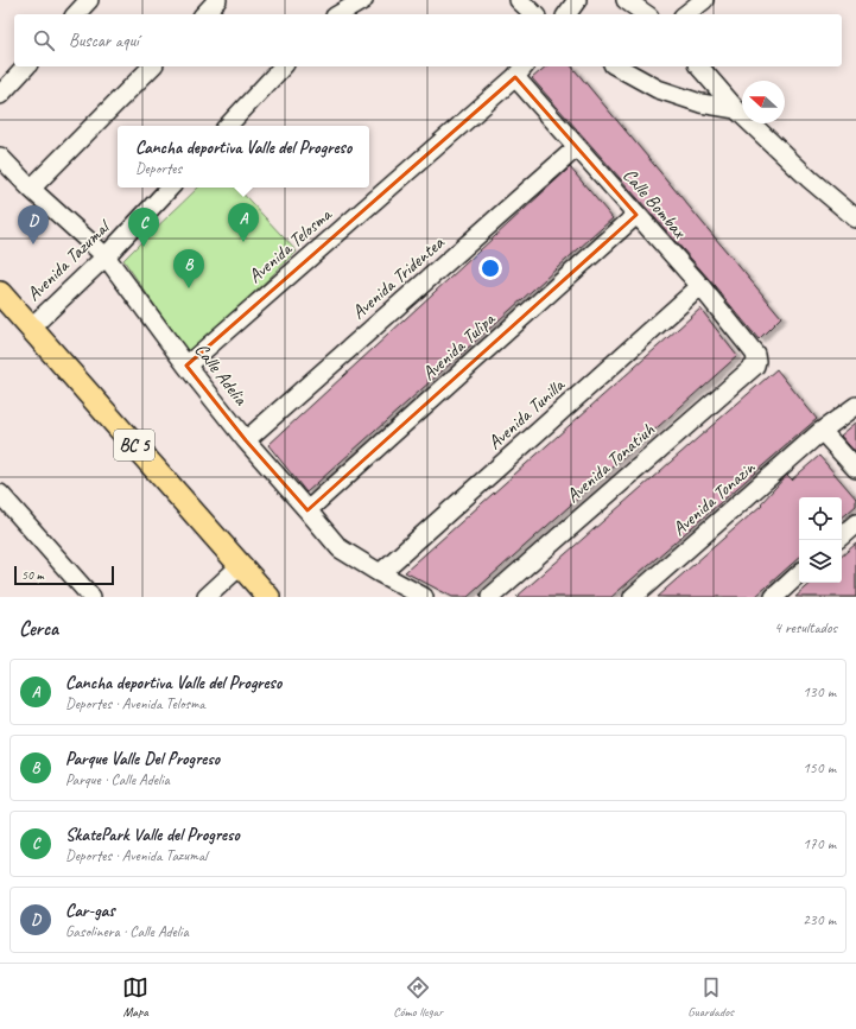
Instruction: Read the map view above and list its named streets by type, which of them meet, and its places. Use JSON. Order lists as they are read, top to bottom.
{
  "streets": {
    "main road": ["BC 5"],
    "street": [
      "Calle Bombax",
      "Avenida Telosma",
      "Avenida Tazumal",
      "Avenida Tridentea",
      "Avenida Tulipa",
      "Calle Adelia",
      "Avenida Tunilla",
      "Avenida Tonatiuh",
      "Avenida Tonazin"
    ]
  },
  "crossings": [
    ["Calle Bombax", "Avenida Telosma"],
    ["Calle Bombax", "Avenida Tridentea"],
    ["Calle Bombax", "Avenida Tulipa"],
    ["Calle Bombax", "Avenida Tunilla"],
    ["Calle Bombax", "Avenida Tonatiuh"],
    ["Avenida Telosma", "Calle Adelia"],
    ["Avenida Tazumal", "Calle Adelia"],
    ["Avenida Tazumal", "BC 5"],
    ["Avenida Tridentea", "Calle Adelia"],
    ["Avenida Tulipa", "Calle Adelia"],
    ["Calle Adelia", "Avenida Tunilla"]
  ],
  "scale_bar": "50 m",
  "north": "left",
  "page": {
    "search": "Buscar aquí",
    "popup": ["Cancha deportiva Valle del Progreso", "Deportes"],
    "pins": [
      "A",
      "D",
      "C",
      "B"
    ],
    "scale": "50 m",
    "heading": ["Cerca", "4 resultados"],
    "list": [
      {
        "mark": "A",
        "name": "Cancha deportiva Valle del Progreso",
        "note": "Deportes · Avenida Telosma",
        "value": "130 m"
      },
      {
        "mark": "B",
        "name": "Parque Valle Del Progreso",
        "note": "Parque · Calle Adelia",
        "value": "150 m"
      },
      {
        "mark": "C",
        "name": "SkatePark Valle del Progreso",
        "note": "Deportes · Avenida Tazumal",
        "value": "170 m"
      },
      {
        "mark": "D",
        "name": "Car-gas",
        "note": "Gasolinera · Calle Adelia",
        "value": "230 m"
      }
    ],
    "nav": ["Mapa", "Cómo llegar", "Guardados"]
  }
}
